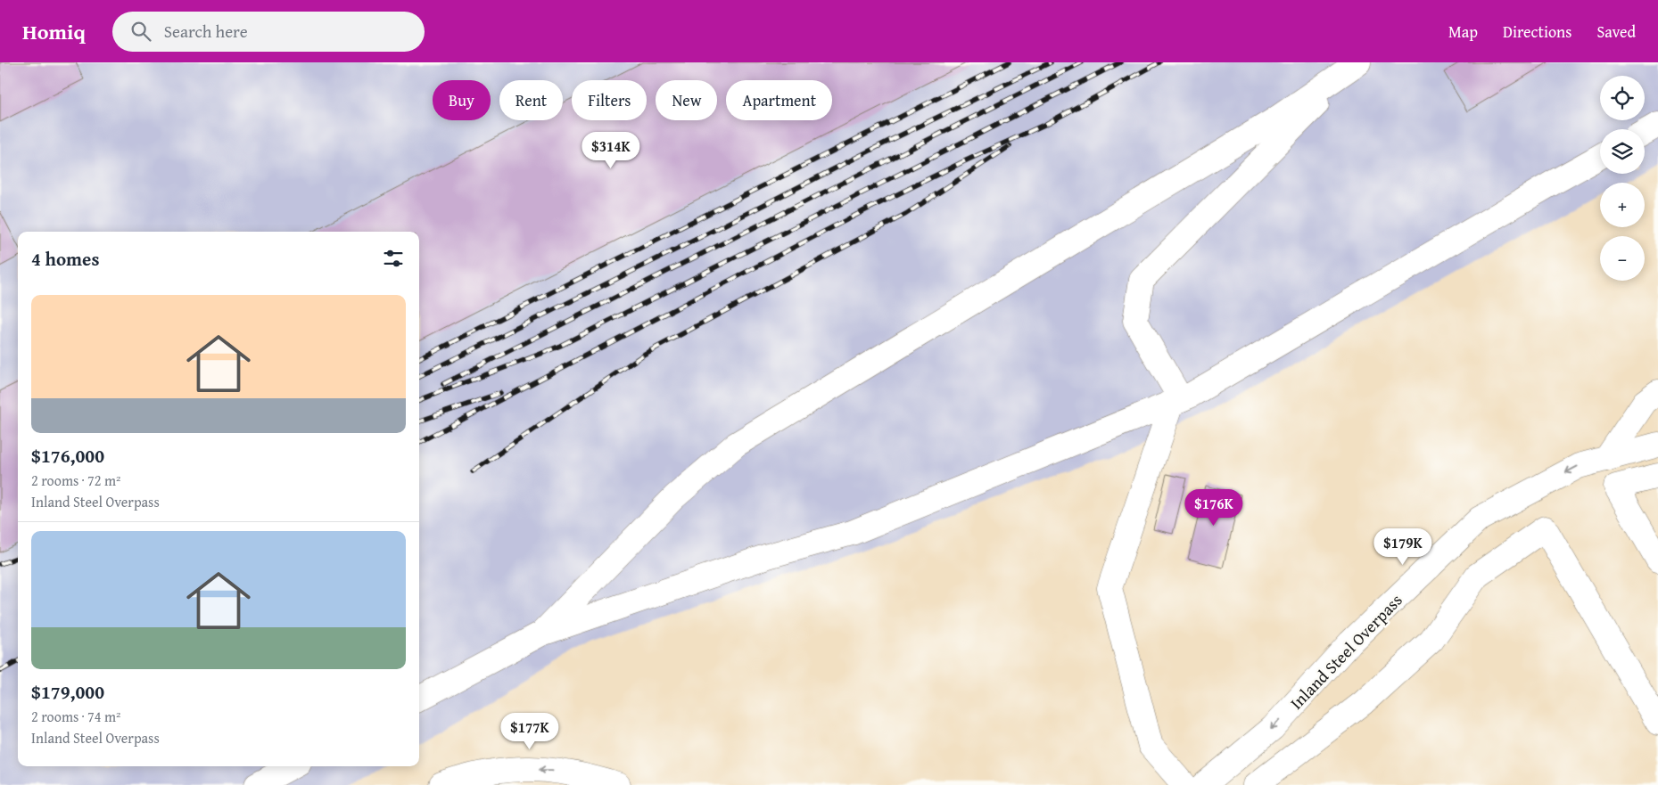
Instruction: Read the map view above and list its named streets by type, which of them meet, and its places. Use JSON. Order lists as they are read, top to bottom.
{
  "streets": {
    "street": ["Inland Steel Overpass"]
  },
  "one_way": ["Inland Steel Overpass"],
  "page": {
    "header": "Homiq",
    "search": "Search here",
    "nav": ["Map", "Directions", "Saved"],
    "map_buttons": ["+", "−"],
    "chip": [
      "Buy",
      "Rent",
      "Filters",
      "New",
      "Apartment"
    ],
    "price": [
      "$314K",
      "$176K",
      "$179K",
      "$177K"
    ],
    "heading": "4 homes",
    "list": [
      {
        "name": "$176,000",
        "note": "2 rooms · 72 m² · Inland Steel Overpass"
      },
      {
        "name": "$179,000",
        "note": "2 rooms · 74 m² · Inland Steel Overpass"
      }
    ]
  }
}
